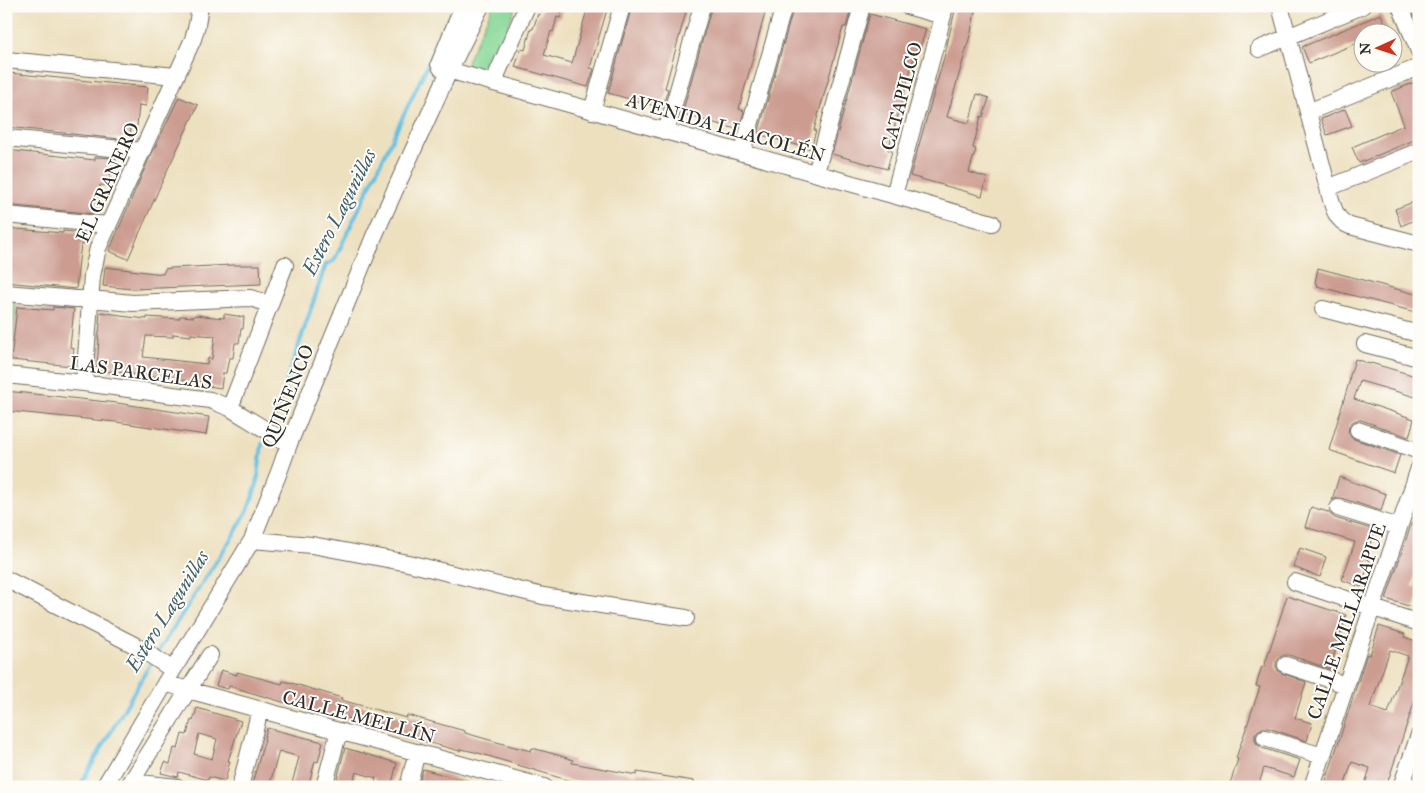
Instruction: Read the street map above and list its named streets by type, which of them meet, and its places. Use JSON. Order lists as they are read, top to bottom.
{
  "streets": {
    "street": [
      "CATAPILCO",
      "AVENIDA LLACOLÉN",
      "EL GRANERO",
      "LAS PARCELAS",
      "QUIÑENCO",
      "CALLE MILLARAPUE",
      "CALLE MELLÍN"
    ]
  },
  "crossings": [
    ["CATAPILCO", "AVENIDA LLACOLÉN"],
    ["AVENIDA LLACOLÉN", "QUIÑENCO"],
    ["EL GRANERO", "LAS PARCELAS"],
    ["LAS PARCELAS", "QUIÑENCO"],
    ["QUIÑENCO", "CALLE MELLÍN"]
  ],
  "water": ["Estero Lagunillas"],
  "north": "left"
}
